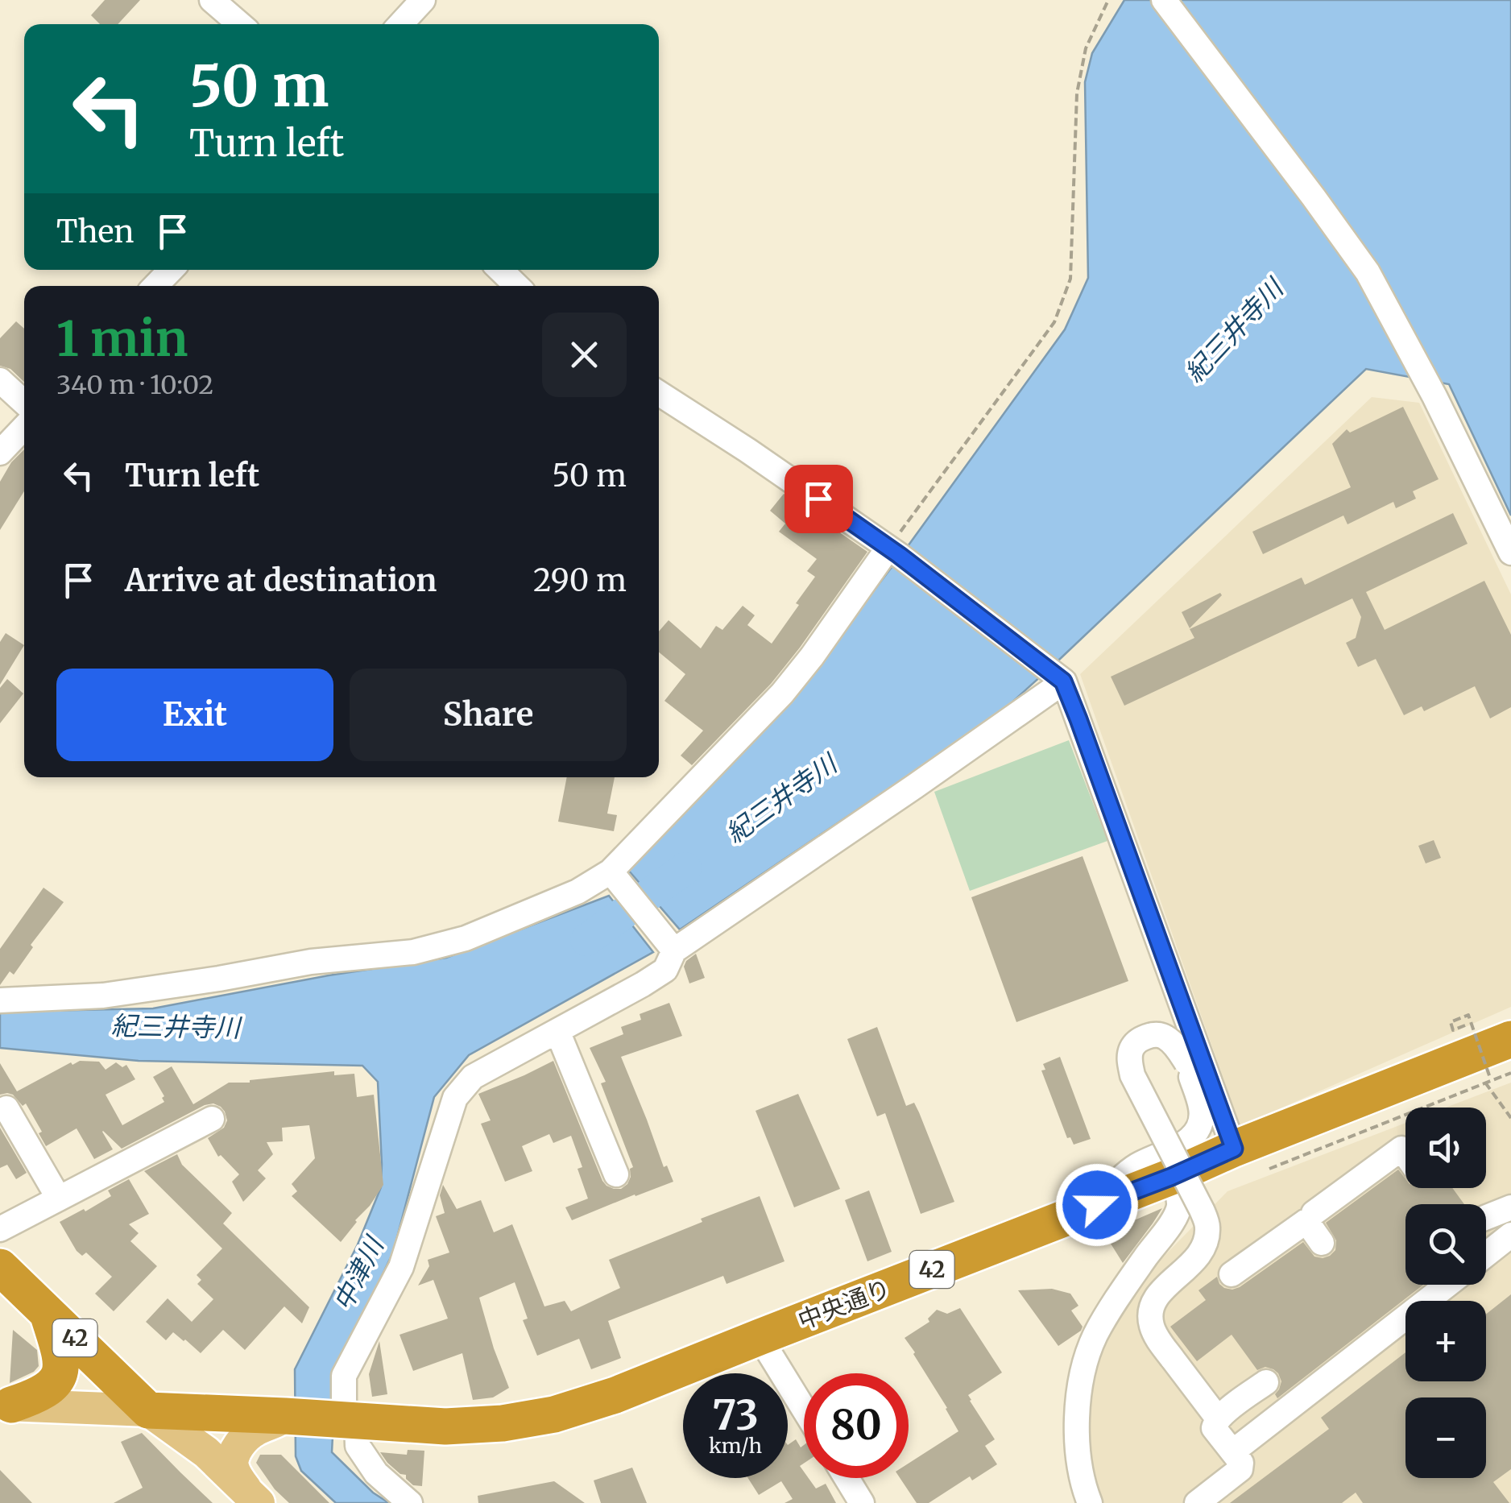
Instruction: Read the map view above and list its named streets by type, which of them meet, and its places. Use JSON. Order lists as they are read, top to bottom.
{
  "streets": {
    "highway": ["42", "中央通り"]
  },
  "crossings": [
    ["42", "中央通り"]
  ],
  "water": ["紀三井寺川", "中津川"],
  "page": {
    "turn": ["50 m", "Turn left"],
    "then": "Then",
    "heading": ["1 min", "340 m · 10:02"],
    "list": [
      {
        "name": "Turn left",
        "value": "50 m"
      },
      {
        "name": "Arrive at destination",
        "value": "290 m"
      }
    ],
    "buttons": ["Exit", "Share"],
    "map_buttons": ["+", "−"],
    "speed": "73 km/h",
    "limit": "80"
  }
}
